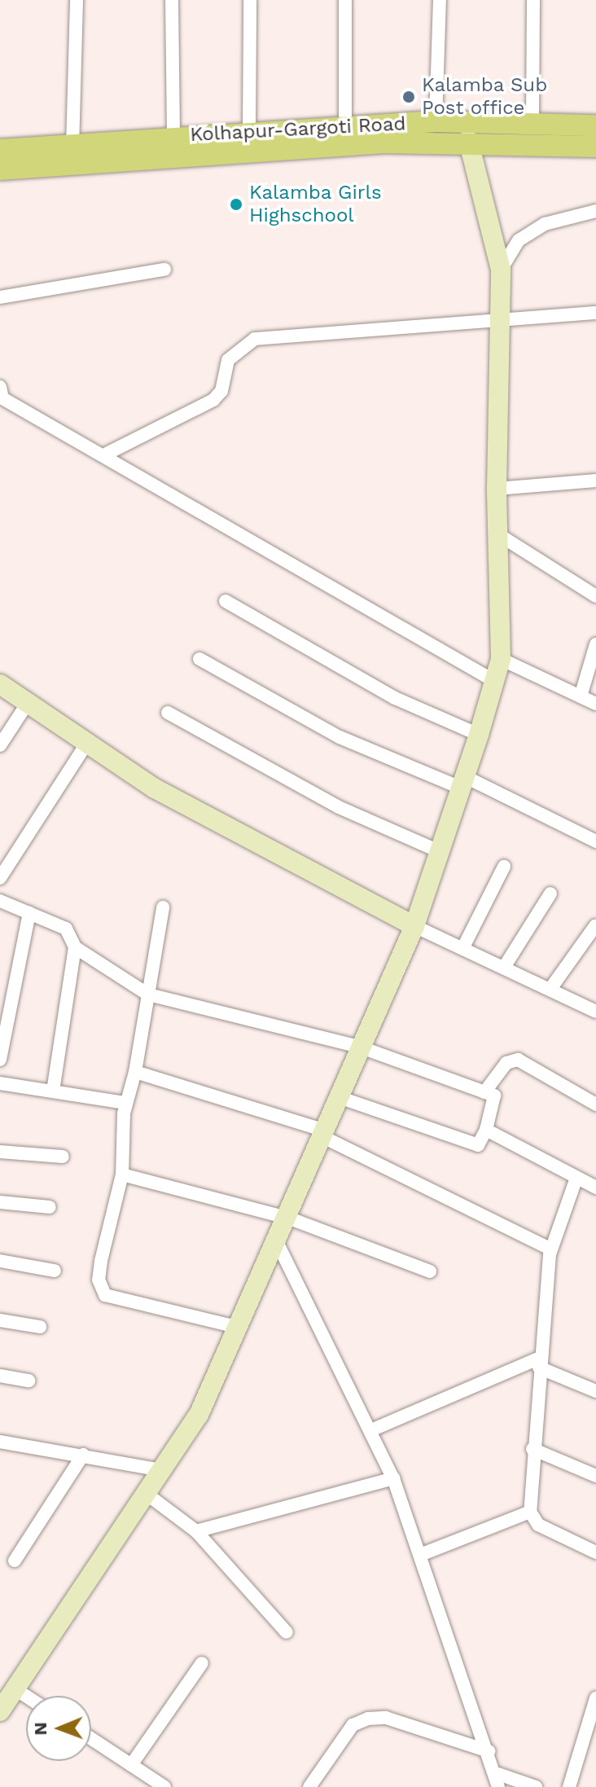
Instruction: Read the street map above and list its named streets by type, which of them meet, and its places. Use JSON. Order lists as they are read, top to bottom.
{
  "streets": {
    "main road": ["Kolhapur-Gargoti Road"]
  },
  "places": ["Kalamba Sub Post office", "Kalamba Girls Highschool"],
  "north": "left"
}
